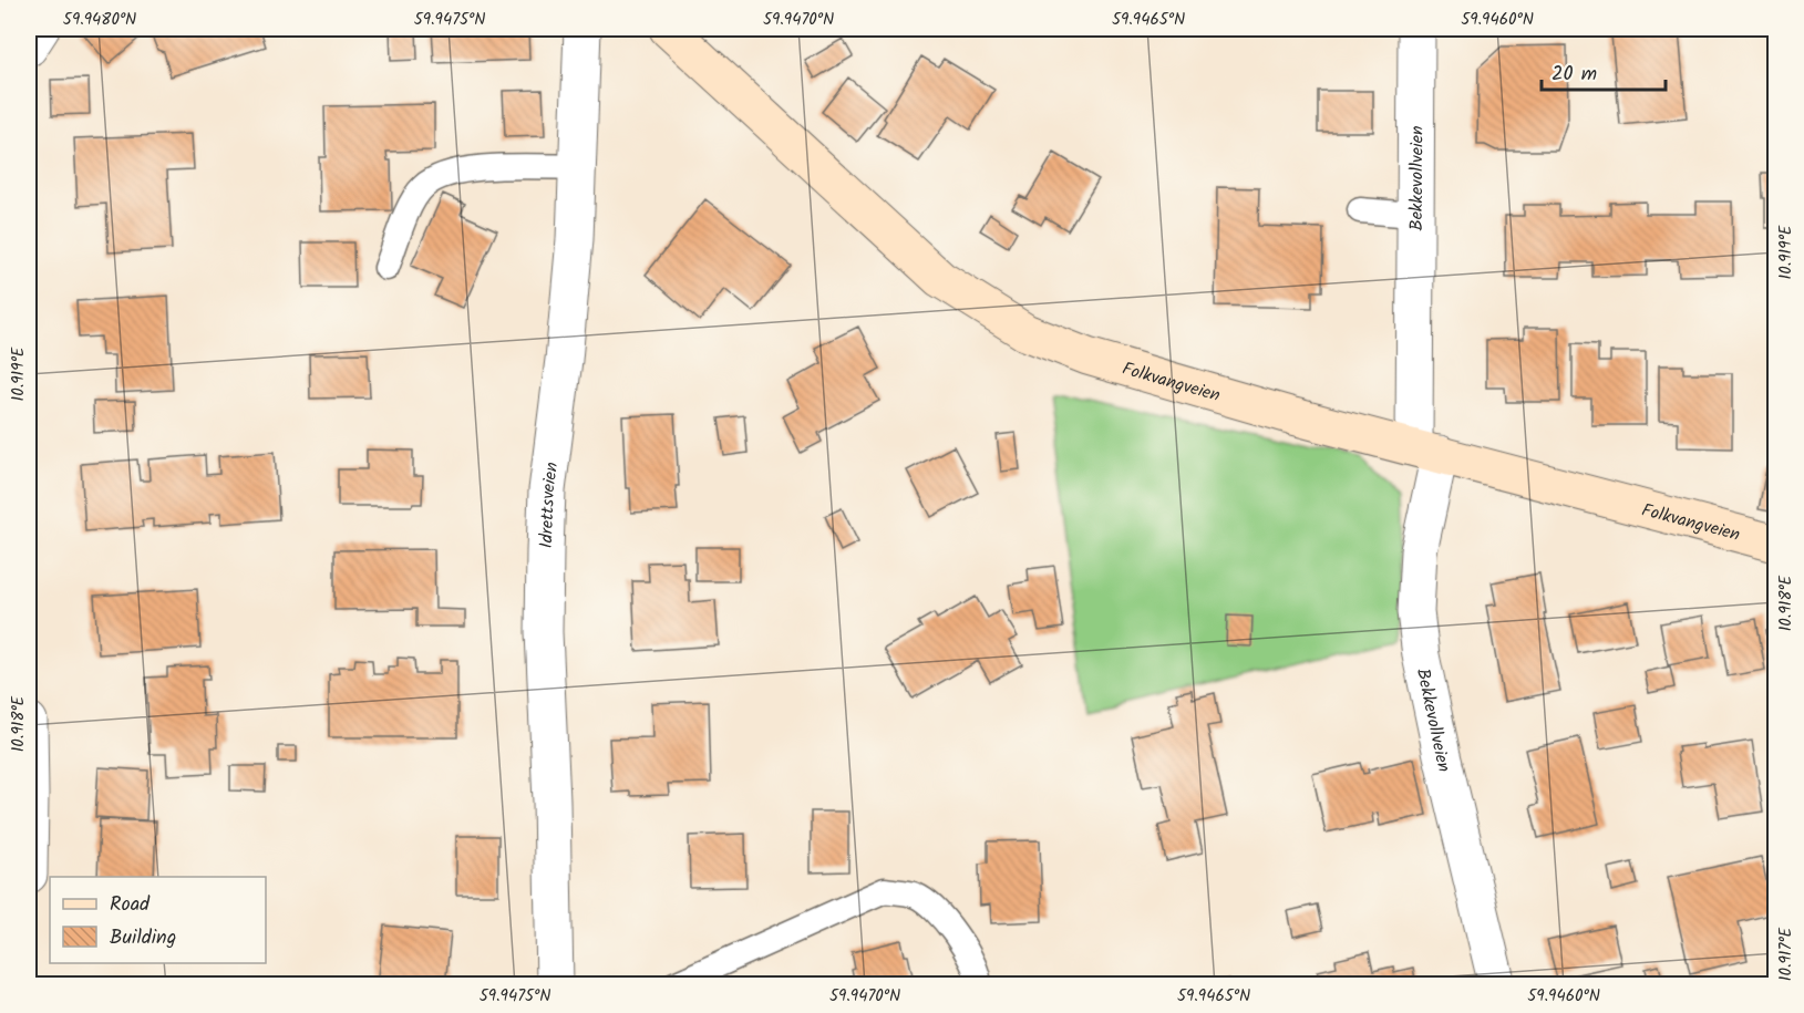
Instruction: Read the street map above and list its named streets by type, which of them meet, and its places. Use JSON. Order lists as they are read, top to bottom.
{
  "streets": {
    "street": ["Bekkevollveien", "Folkvangveien", "Idrettsveien"]
  },
  "crossings": [
    ["Bekkevollveien", "Folkvangveien"]
  ],
  "legend": ["Road", "Building"],
  "scale_bar": "20 m",
  "coordinates": [
    "59.9480°N",
    "59.9475°N",
    "59.9470°N",
    "59.9465°N",
    "59.9460°N",
    "10.919°E",
    "10.918°E",
    "10.917°E"
  ]
}
